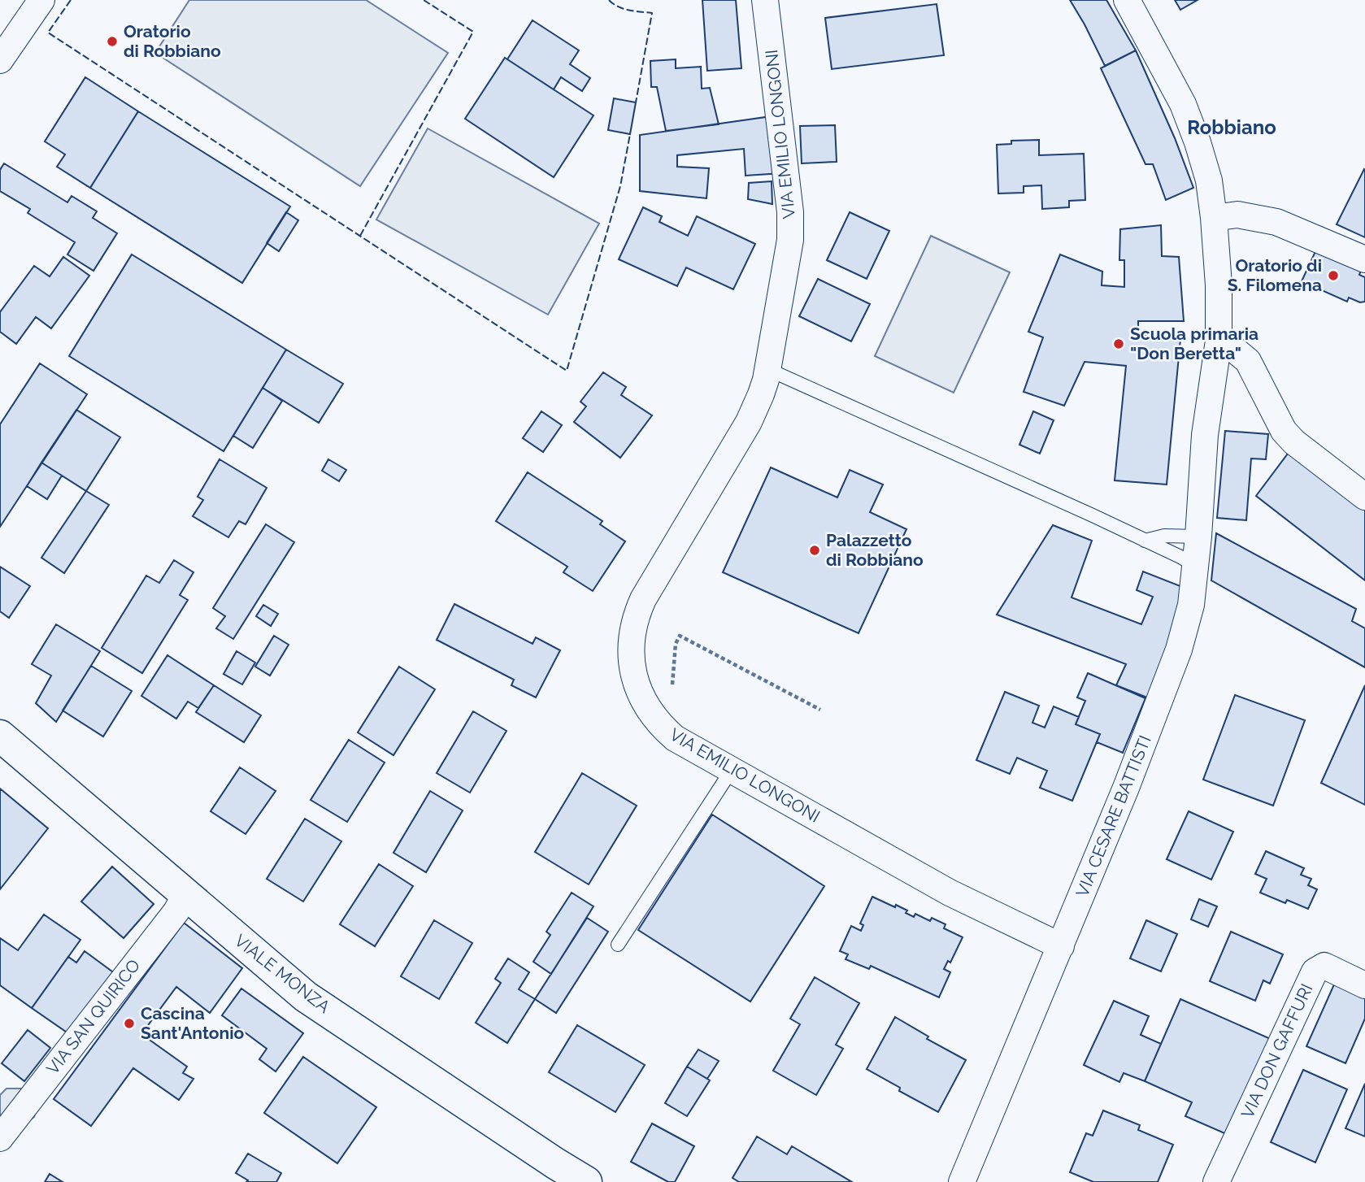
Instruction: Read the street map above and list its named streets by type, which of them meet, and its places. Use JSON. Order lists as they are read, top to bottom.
{
  "streets": {
    "main road": ["VIALE MONZA"],
    "street": [
      "VIA EMILIO LONGONI",
      "VIA CESARE BATTISTI",
      "VIA SAN QUIRICO",
      "VIA DON GAFFURI"
    ]
  },
  "crossings": [
    ["VIA EMILIO LONGONI", "VIA CESARE BATTISTI"],
    ["VIALE MONZA", "VIA SAN QUIRICO"]
  ],
  "districts": ["Robbiano"],
  "places": [
    "Oratorio di Robbiano",
    "Oratorio di S. Filomena",
    "Scuola primaria \"Don Beretta\"",
    "Palazzetto di Robbiano",
    "Cascina Sant'Antonio"
  ]
}
